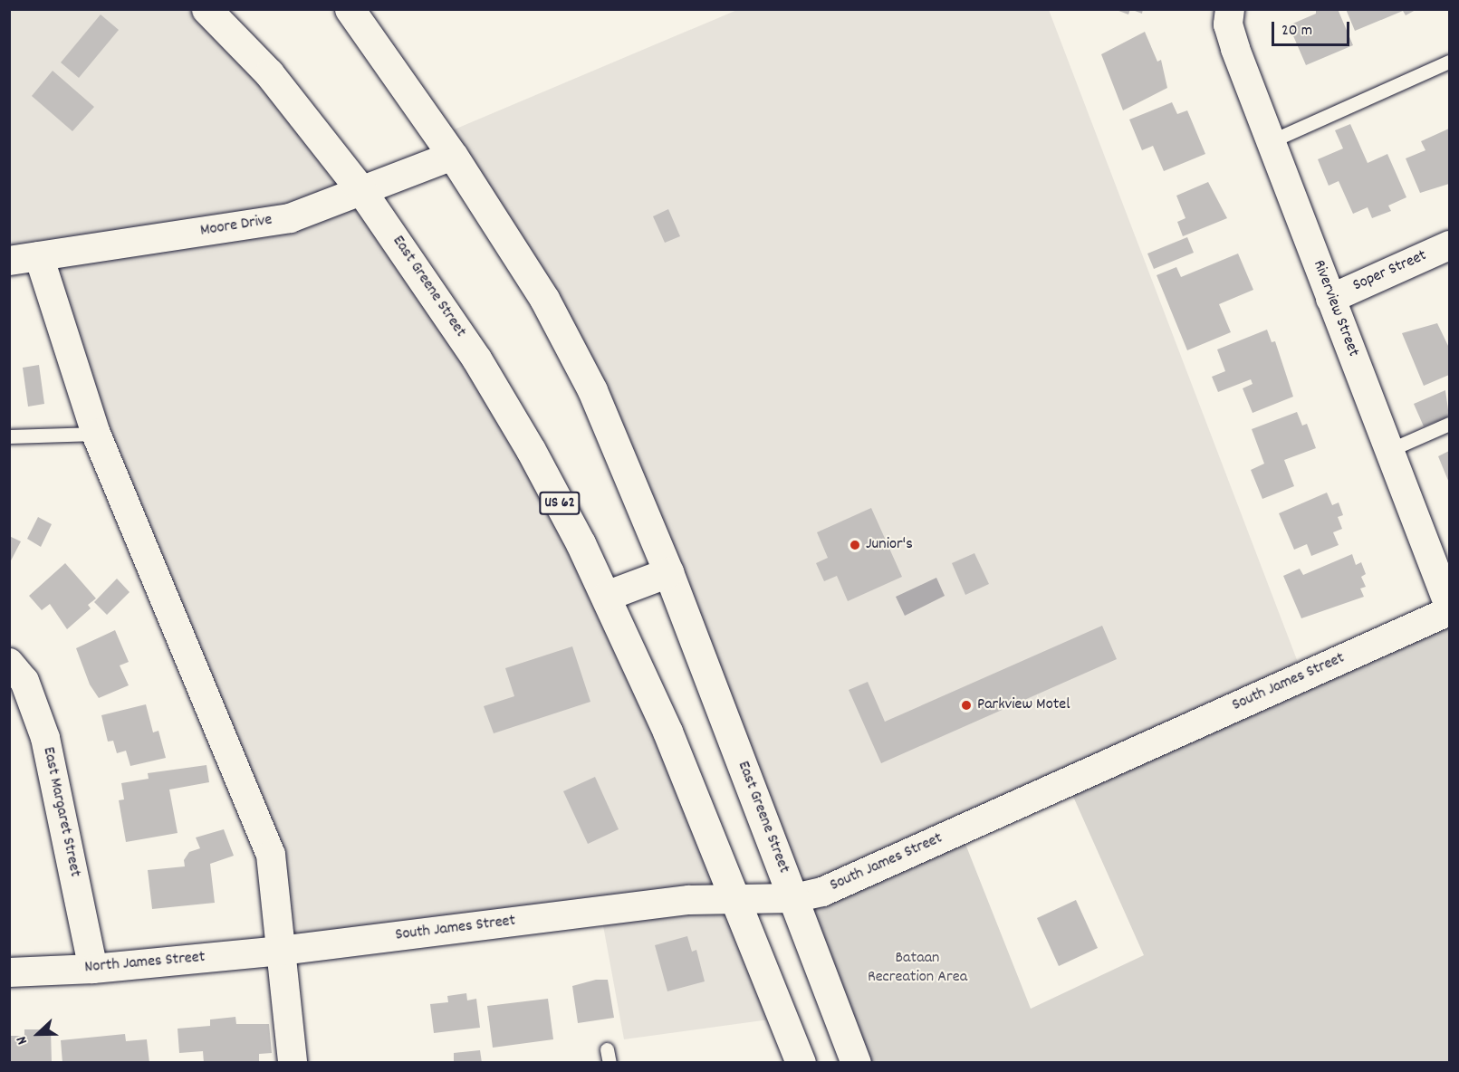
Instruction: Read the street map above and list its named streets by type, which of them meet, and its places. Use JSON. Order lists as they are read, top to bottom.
{
  "streets": {
    "highway": ["East Greene Street", "US 62"],
    "street": [
      "Moore Drive",
      "Soper Street",
      "Riverview Street",
      "South James Street",
      "East Margaret Street",
      "North James Street"
    ]
  },
  "crossings": [
    ["Moore Drive", "East Greene Street"],
    ["Soper Street", "Riverview Street"],
    ["East Greene Street", "South James Street"],
    ["South James Street", "North James Street"],
    ["East Margaret Street", "North James Street"]
  ],
  "parks": ["Bataan Recreation Area"],
  "places": ["Junior's", "Parkview Motel"],
  "scale_bar": "20 m",
  "north": "left"
}
